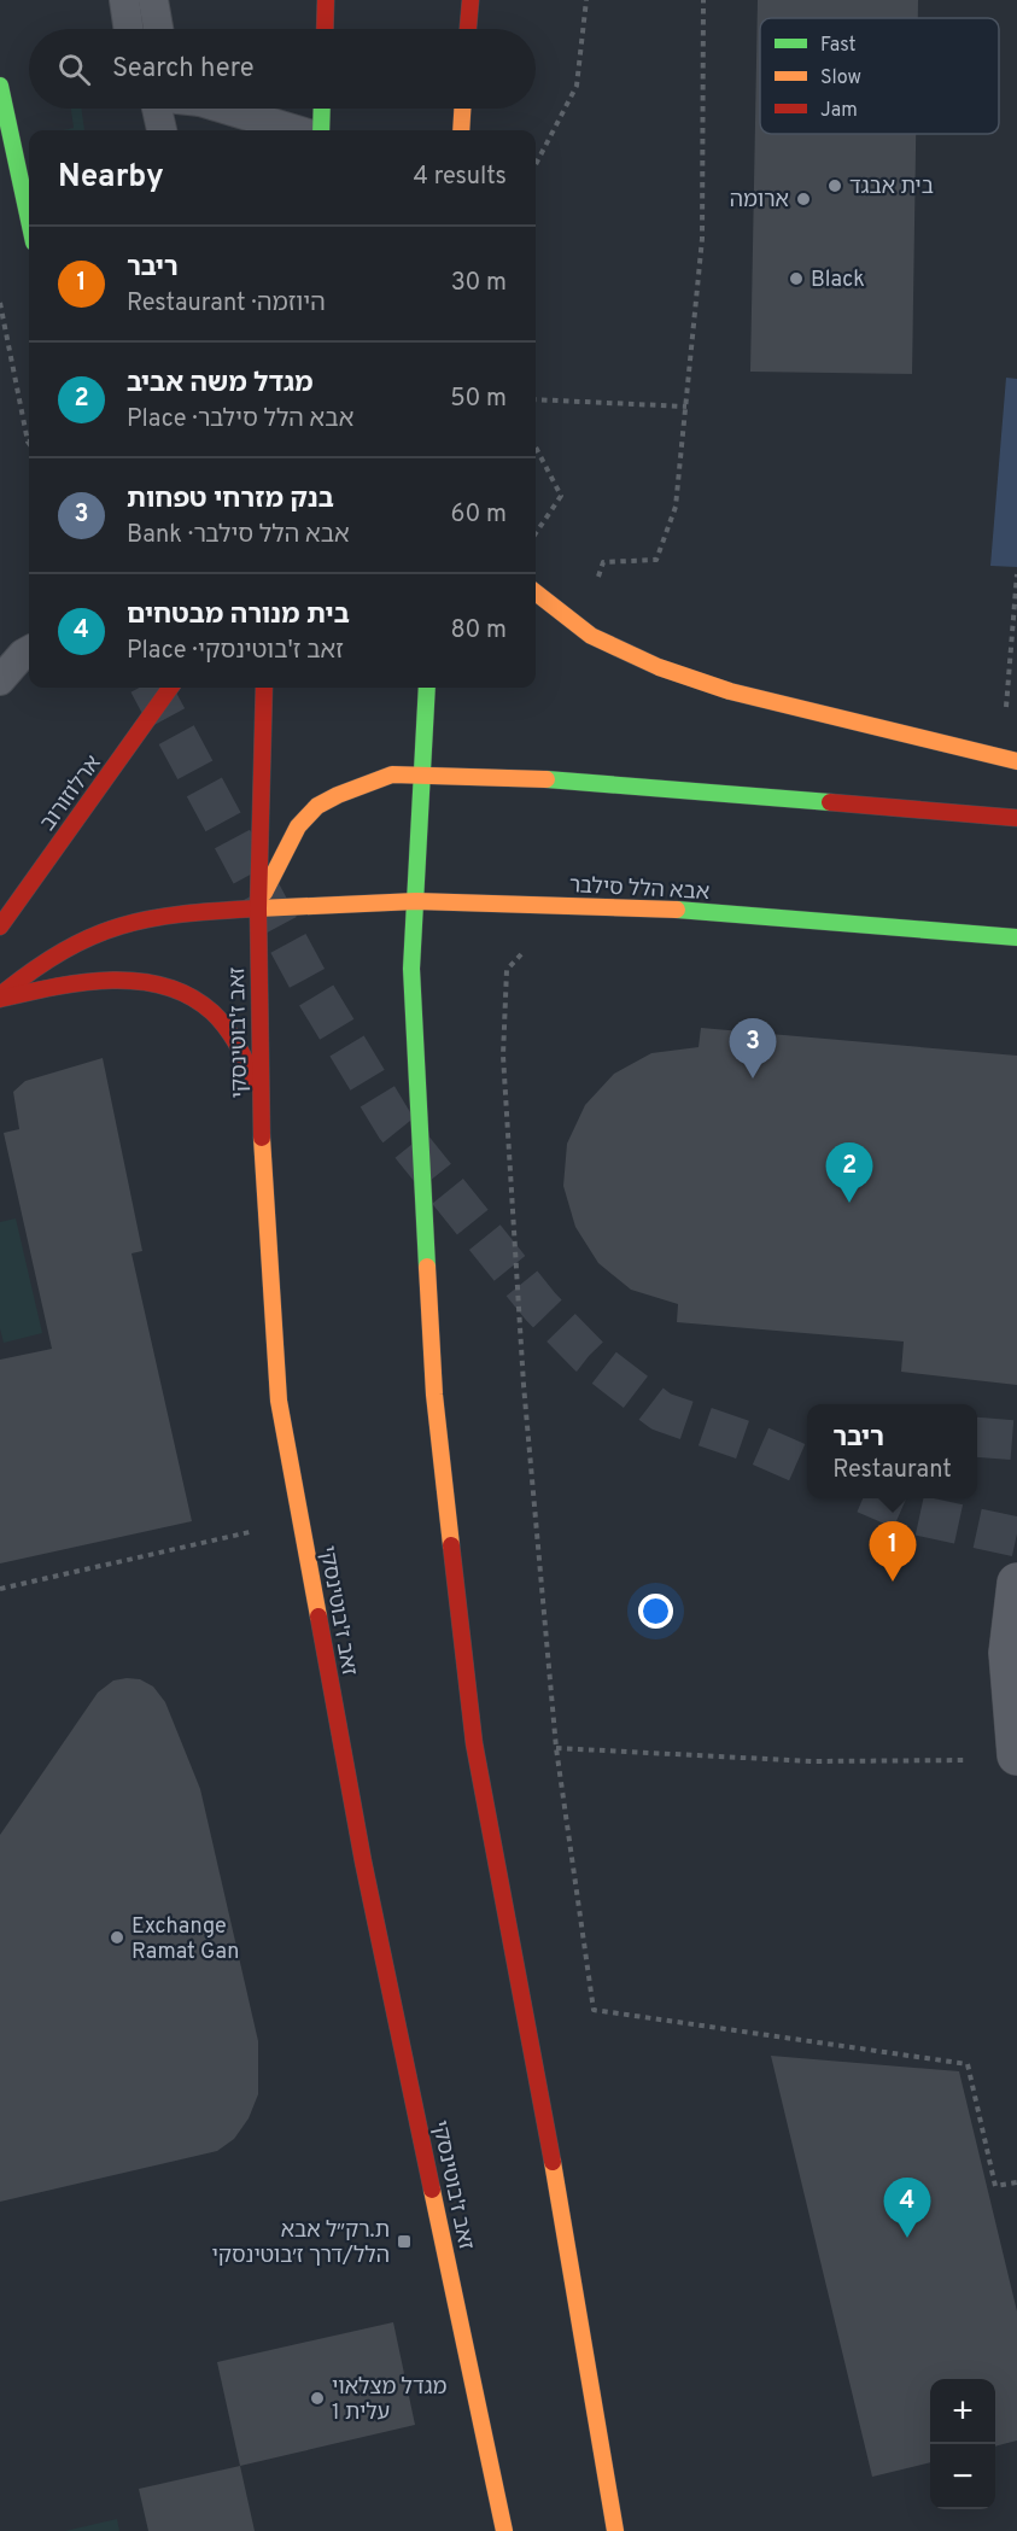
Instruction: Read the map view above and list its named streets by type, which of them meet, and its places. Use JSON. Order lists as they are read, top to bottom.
{
  "streets": {
    "main road": ["ארלוזורוב", "אבא הלל סילבר", "זאב ז'בוטינסקי"]
  },
  "crossings": [
    ["אבא הלל סילבר", "זאב ז'בוטינסקי"]
  ],
  "places": {
    "other": [
      "בית אבגד",
      "ארומה",
      "Black",
      "Exchange Ramat Gan",
      "מגדל מצלאוי עלית 1"
    ],
    "transit": ["ת.רק״ל אבא הלל/דרך ז׳בוטינסקי"]
  },
  "legend": ["Fast", "Slow", "Jam"],
  "page": {
    "search": "Search here",
    "heading": ["Nearby", "4 results"],
    "list": [
      {
        "mark": "1",
        "name": "ריבר",
        "note": "Restaurant · היוזמה",
        "value": "30 m"
      },
      {
        "mark": "2",
        "name": "מגדל משה אביב",
        "note": "Place · אבא הלל סילבר",
        "value": "50 m"
      },
      {
        "mark": "3",
        "name": "בנק מזרחי טפחות",
        "note": "Bank · אבא הלל סילבר",
        "value": "60 m"
      },
      {
        "mark": "4",
        "name": "בית מנורה מבטחים",
        "note": "Place · זאב ז'בוטינסקי",
        "value": "80 m"
      }
    ],
    "pins": [
      "3",
      "2",
      "1",
      "4"
    ],
    "popup": ["ריבר", "Restaurant"],
    "map_buttons": ["+", "−"]
  }
}
